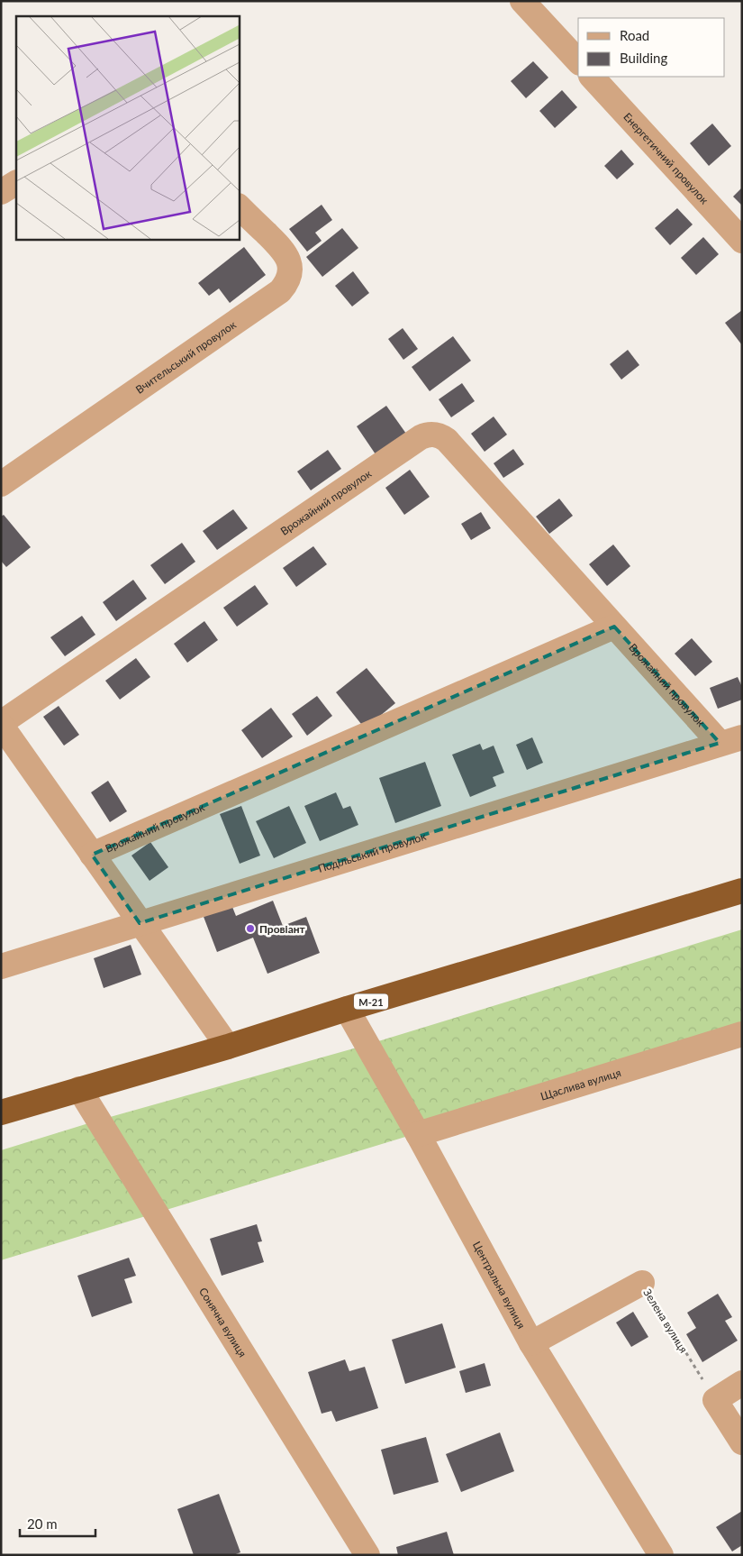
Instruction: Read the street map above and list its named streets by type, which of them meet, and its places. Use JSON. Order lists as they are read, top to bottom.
{
  "streets": {
    "highway": ["М-21"],
    "street": [
      "Енергетичний провулок",
      "Вчительський провулок",
      "Врожайний провулок",
      "Подільський провулок",
      "Щаслива вулиця",
      "Центральна вулиця",
      "Зелена вулиця",
      "Сонячна вулиця"
    ]
  },
  "crossings": [
    ["Врожайний провулок", "Подільський провулок"],
    ["М-21", "Центральна вулиця"],
    ["М-21", "Сонячна вулиця"],
    ["Щаслива вулиця", "Центральна вулиця"],
    ["Центральна вулиця", "Зелена вулиця"]
  ],
  "places": ["Провіант"],
  "legend": ["Road", "Building"],
  "scale_bar": "20 m"
}
